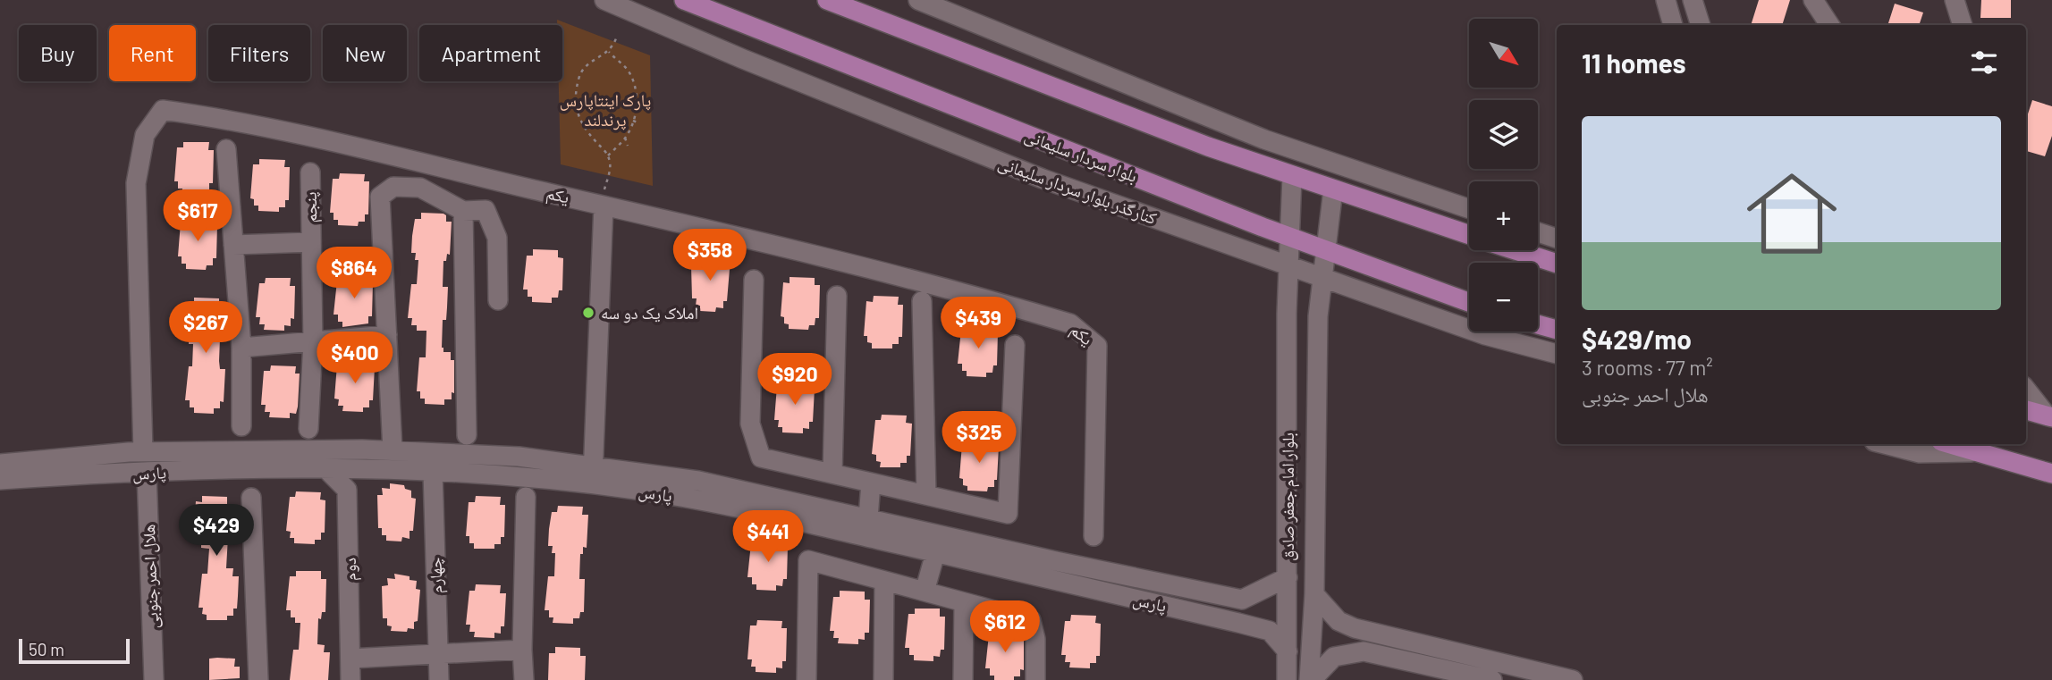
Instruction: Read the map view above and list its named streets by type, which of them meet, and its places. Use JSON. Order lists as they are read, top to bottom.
{
  "streets": {
    "main road": ["بلوار سردار سلیمانی"],
    "street": [
      "کنارگذر بلوار سردار سلیمانی",
      "یکم",
      "پنجم",
      "پارس",
      "بلوار امام جعفر صادق",
      "دوم",
      "چهارم",
      "هلال احمر جنوبی"
    ]
  },
  "crossings": [
    ["بلوار سردار سلیمانی", "بلوار امام جعفر صادق"],
    ["کنارگذر بلوار سردار سلیمانی", "بلوار امام جعفر صادق"],
    ["یکم", "پارس"],
    ["پارس", "بلوار امام جعفر صادق"],
    ["پارس", "چهارم"],
    ["پارس", "هلال احمر جنوبی"]
  ],
  "parks": ["پارک اینتاپارس پرندلند"],
  "places": ["املاک یک دو سه"],
  "scale_bar": "50 m",
  "north": "bottom right",
  "page": {
    "map_buttons": ["+", "−"],
    "chip": [
      "Buy",
      "Rent",
      "Filters",
      "New",
      "Apartment"
    ],
    "heading": "11 homes",
    "list": [
      {
        "name": "$429/mo",
        "note": "3 rooms · 77 m² · هلال احمر جنوبی"
      }
    ],
    "price": [
      "$617",
      "$358",
      "$864",
      "$439",
      "$267",
      "$400",
      "$920",
      "$325",
      "$429",
      "$441",
      "$612"
    ],
    "scale": "50 m"
  }
}
